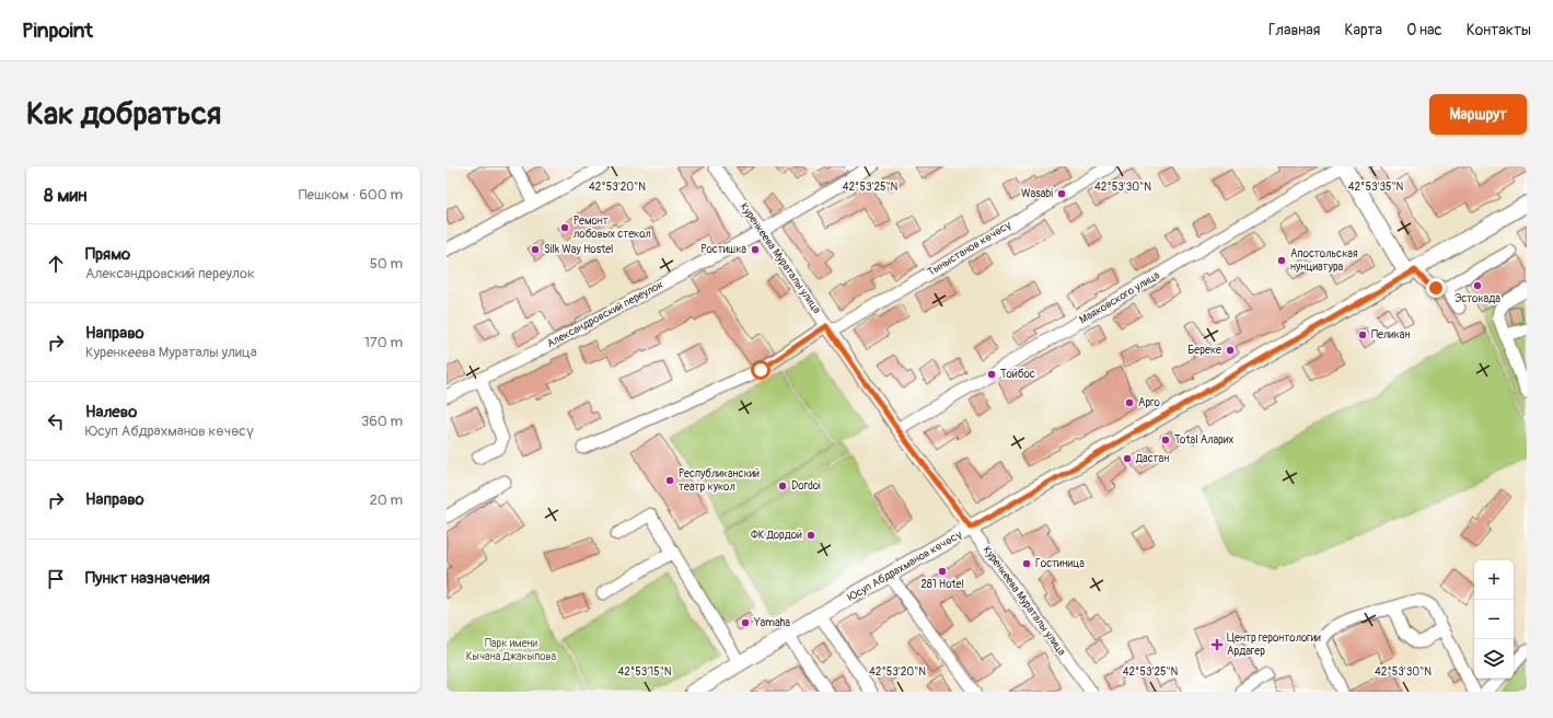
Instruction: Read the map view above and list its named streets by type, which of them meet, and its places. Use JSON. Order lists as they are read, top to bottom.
{
  "streets": {
    "main road": ["Юсуп Абдрахманов көчөсү"],
    "street": [
      "Тыныстанов көчөсү",
      "Куренкеева Мураталы улица",
      "Маяковского улица",
      "Александровский переулок"
    ]
  },
  "crossings": [
    ["Тыныстанов көчөсү", "Куренкеева Мураталы улица"],
    ["Куренкеева Мураталы улица", "Маяковского улица"],
    ["Куренкеева Мураталы улица", "Александровский переулок"],
    ["Куренкеева Мураталы улица", "Юсуп Абдрахманов көчөсү"]
  ],
  "parks": ["Парк имени Кычана Джакыпова"],
  "places": {
    "other": [
      "Wasabi",
      "Ремонт лобовых стекол",
      "Silk Way Hostel",
      "Ростишка",
      "Апостольская нунциатура",
      "Эстокада",
      "Пеликан",
      "Береке",
      "Тойбос",
      "Арго",
      "Total Аларих",
      "Дастан",
      "Республиканский театр кукол",
      "Dordoi",
      "ФК Дордой",
      "Гостиница",
      "281 Hotel",
      "Yamaha"
    ],
    "health": ["Центр геронтологии Ардагер"]
  },
  "page": {
    "header": "Pinpoint",
    "nav": [
      "Главная",
      "Карта",
      "О нас",
      "Контакты"
    ],
    "buttons": "Маршрут",
    "title": "Как добраться",
    "heading": ["8 мин", "Пешком · 600 m"],
    "list": [
      ["Прямо", "Александровский переулок", "50 m"],
      ["Направо", "Куренкеева Мураталы улица", "170 m"],
      ["Налево", "Юсуп Абдрахманов көчөсү", "360 m"],
      ["Направо", "20 m"],
      "Пункт назначения"
    ],
    "map_buttons": ["+", "−"]
  },
  "coordinates": [
    "42°53'20\"N",
    "42°53'25\"N",
    "42°53'30\"N",
    "42°53'35\"N",
    "42°53'15\"N"
  ]
}
